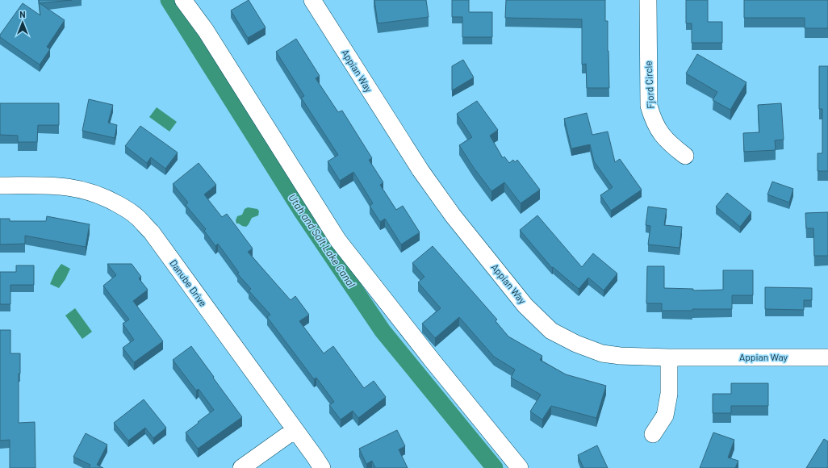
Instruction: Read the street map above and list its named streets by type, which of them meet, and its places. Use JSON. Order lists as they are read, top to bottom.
{
  "streets": {
    "street": ["Appian Way", "Fjord Circle", "Danube Drive"]
  },
  "water": ["Utah and Salt Lake Canal"],
  "north": "top"
}
